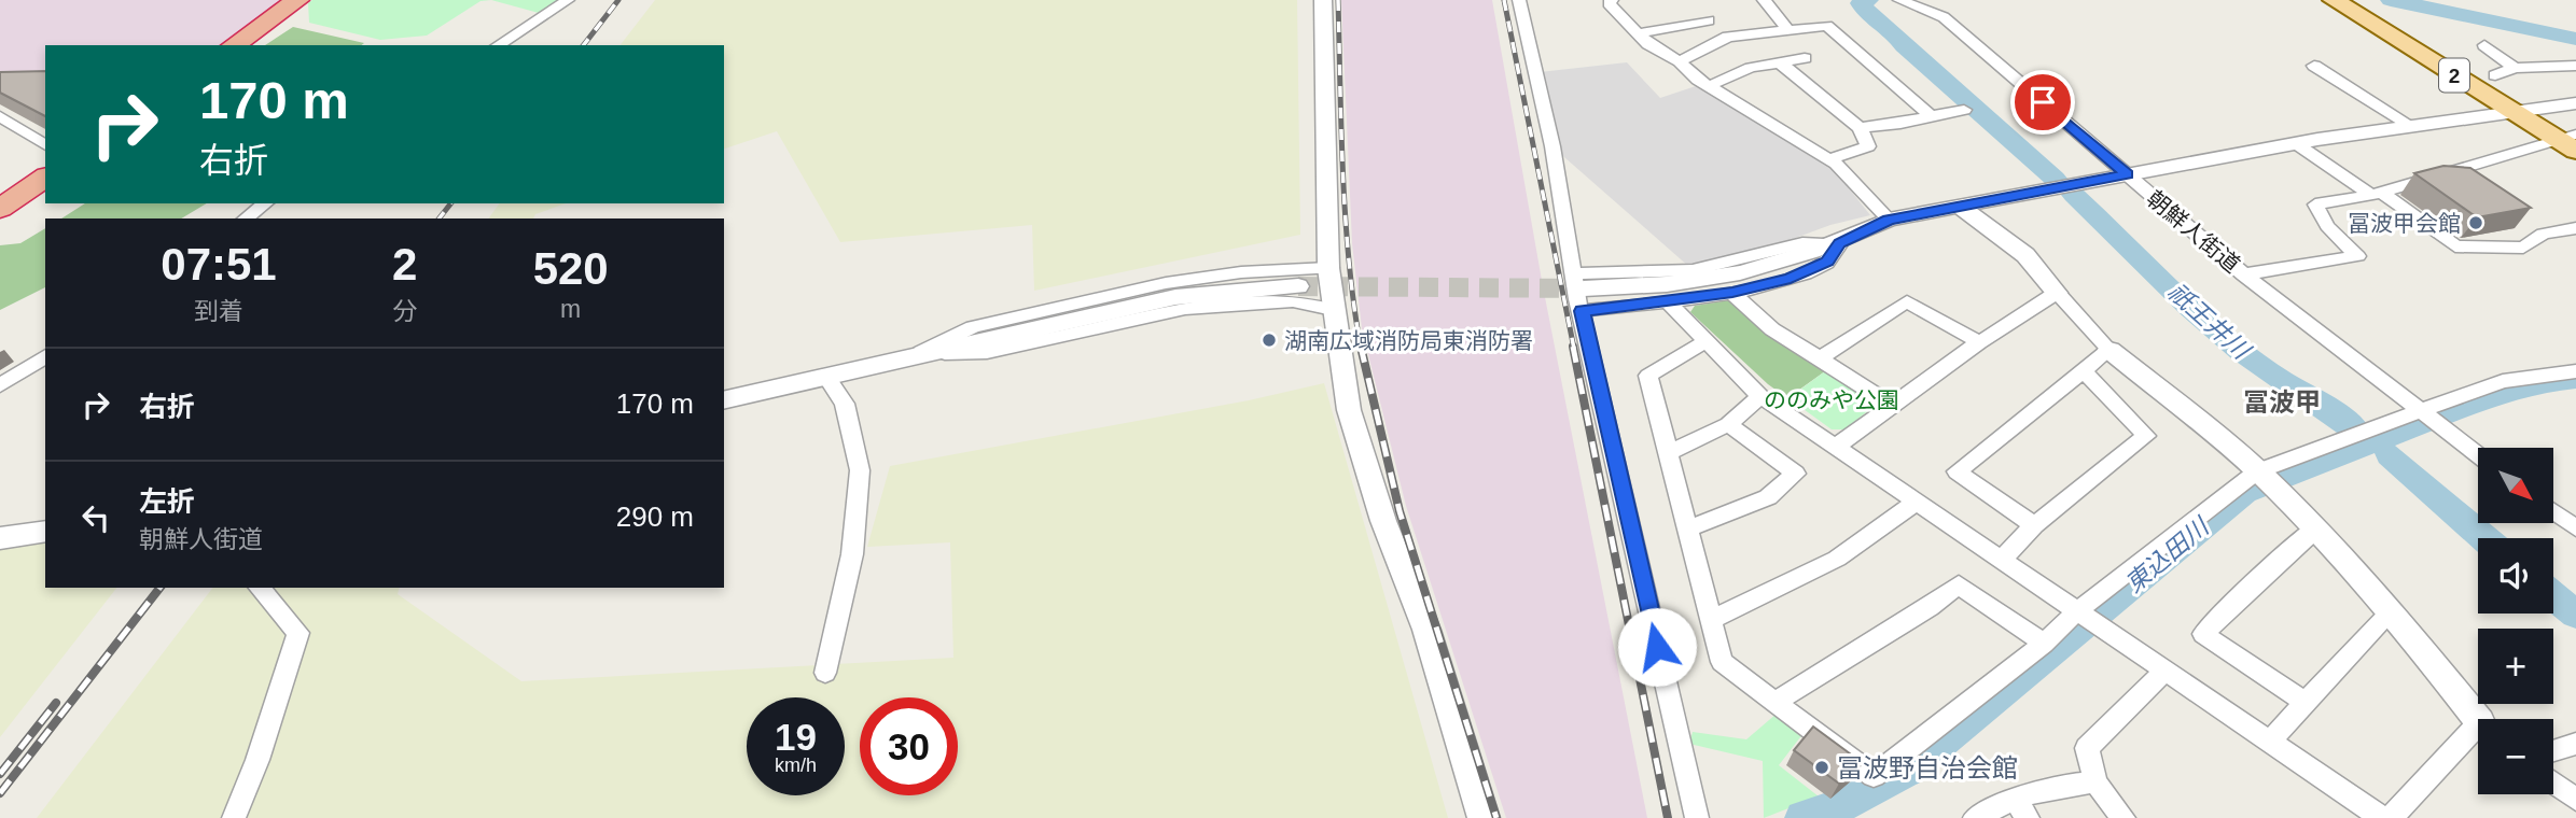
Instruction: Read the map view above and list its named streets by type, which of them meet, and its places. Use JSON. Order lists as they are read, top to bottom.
{
  "streets": {
    "main road": ["2"],
    "street": ["朝鮮人街道"]
  },
  "districts": ["冨波甲"],
  "water": ["祇王井川", "東込田川"],
  "parks": ["ののみや公園"],
  "places": ["冨波甲会館", "湖南広域消防局東消防署", "冨波野自治会館"],
  "north": "bottom right",
  "page": {
    "turn": ["170 m", "右折"],
    "eta": [
      "07:51",
      "到着",
      "2",
      "分",
      "520",
      "m"
    ],
    "list": [
      {
        "name": "右折",
        "value": "170 m"
      },
      {
        "name": "左折",
        "note": "朝鮮人街道",
        "value": "290 m"
      }
    ],
    "map_buttons": ["+", "−"],
    "speed": "19 km/h",
    "limit": "30"
  }
}
